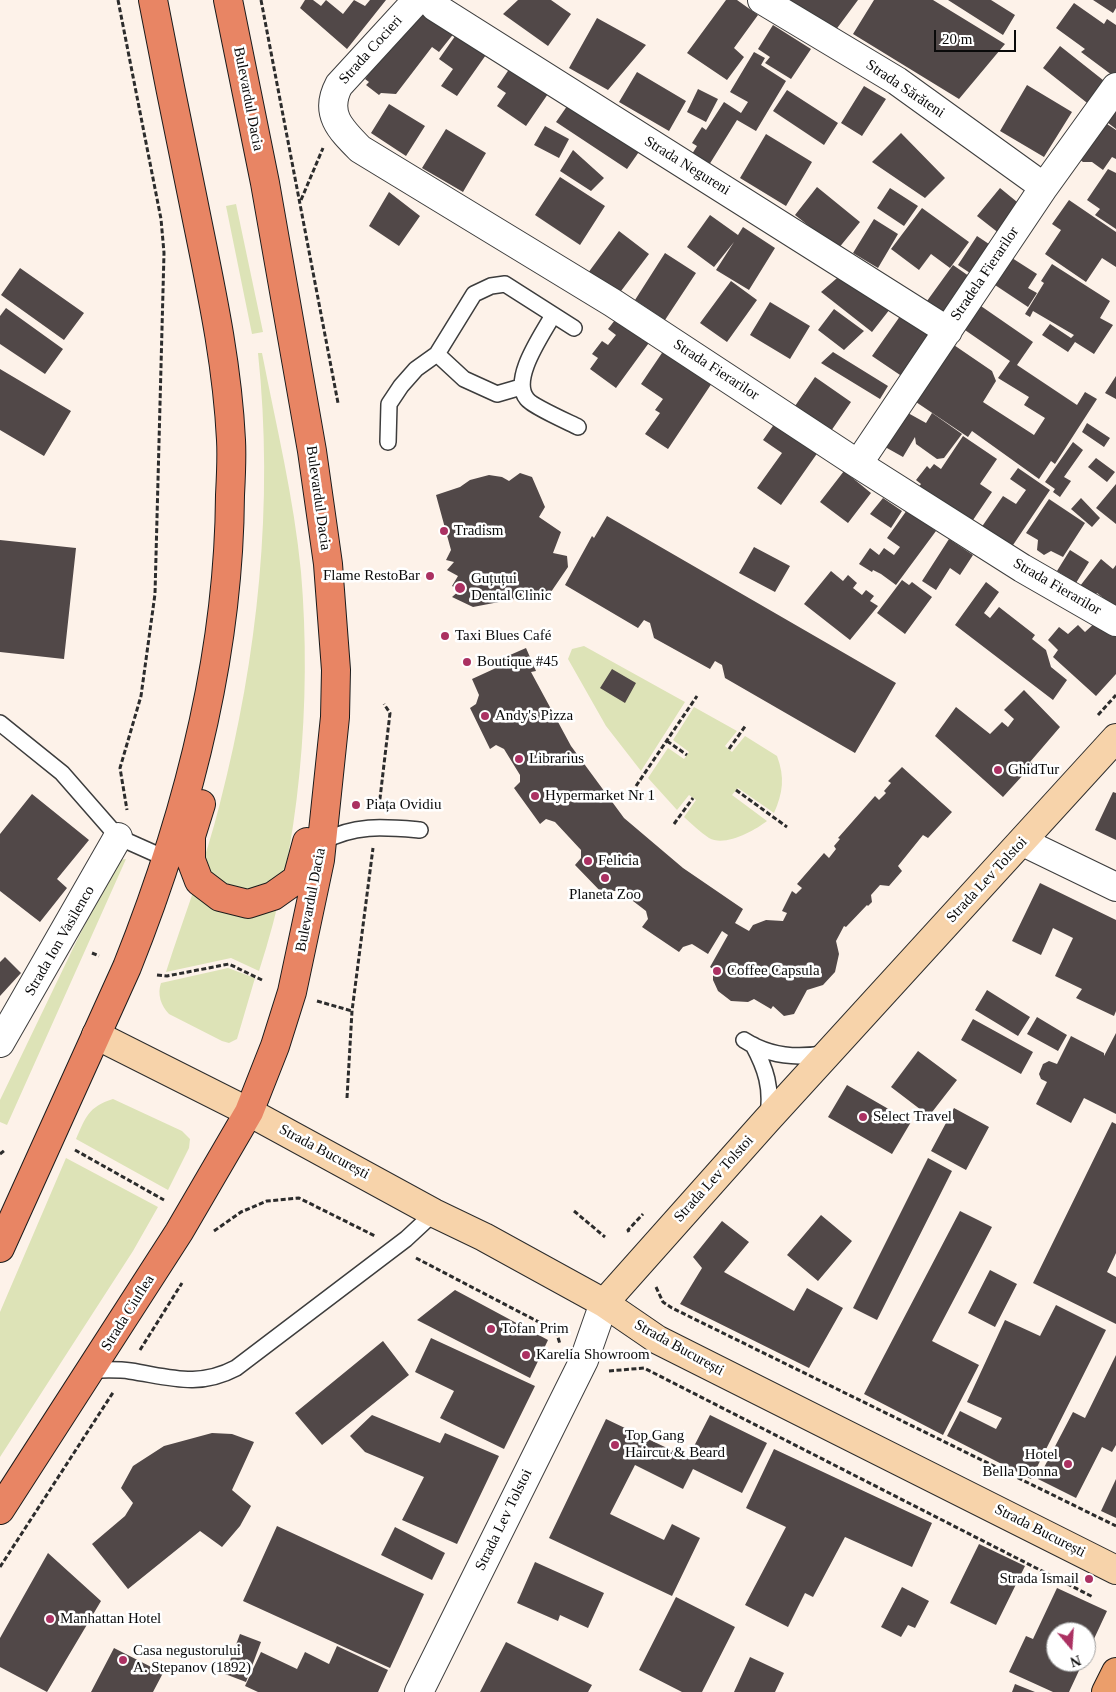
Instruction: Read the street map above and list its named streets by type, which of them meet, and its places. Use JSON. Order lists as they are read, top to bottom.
{
  "streets": {
    "highway": ["Bulevardul Dacia", "Strada Ciuflea"],
    "main road": ["Strada Lev Tolstoi", "Strada București"],
    "street": [
      "Strada Cocieri",
      "Strada Sărăteni",
      "Strada Negureni",
      "Stradela Fierarilor",
      "Strada Fierarilor",
      "Strada Ion Vasilenco"
    ]
  },
  "crossings": [
    ["Strada Cocieri", "Strada Fierarilor"],
    ["Strada Sărăteni", "Stradela Fierarilor"],
    ["Bulevardul Dacia", "Strada București"],
    ["Bulevardul Dacia", "Strada Ciuflea"],
    ["Strada Negureni", "Stradela Fierarilor"],
    ["Stradela Fierarilor", "Strada Fierarilor"],
    ["Strada Lev Tolstoi", "Strada București"],
    ["Strada București", "Strada Ciuflea"]
  ],
  "places": [
    "Tradism",
    "Flame RestoBar",
    "Guțuțui Dental Clinic",
    "Taxi Blues Café",
    "Boutique #45",
    "Andy's Pizza",
    "Librarius",
    "GhidTur",
    "Hypermarket Nr 1",
    "Piața Ovidiu",
    "Felicia",
    "Planeta Zoo",
    "Coffee Capsula",
    "Select Travel",
    "Tofan Prim",
    "Karelia Showroom",
    "Top Gang Haircut & Beard",
    "Hotel Bella Donna",
    "Strada Ismail",
    "Manhattan Hotel",
    "Casa negustorului A. Stepanov (1892)"
  ],
  "scale_bar": "20 m",
  "north": "bottom"
}
